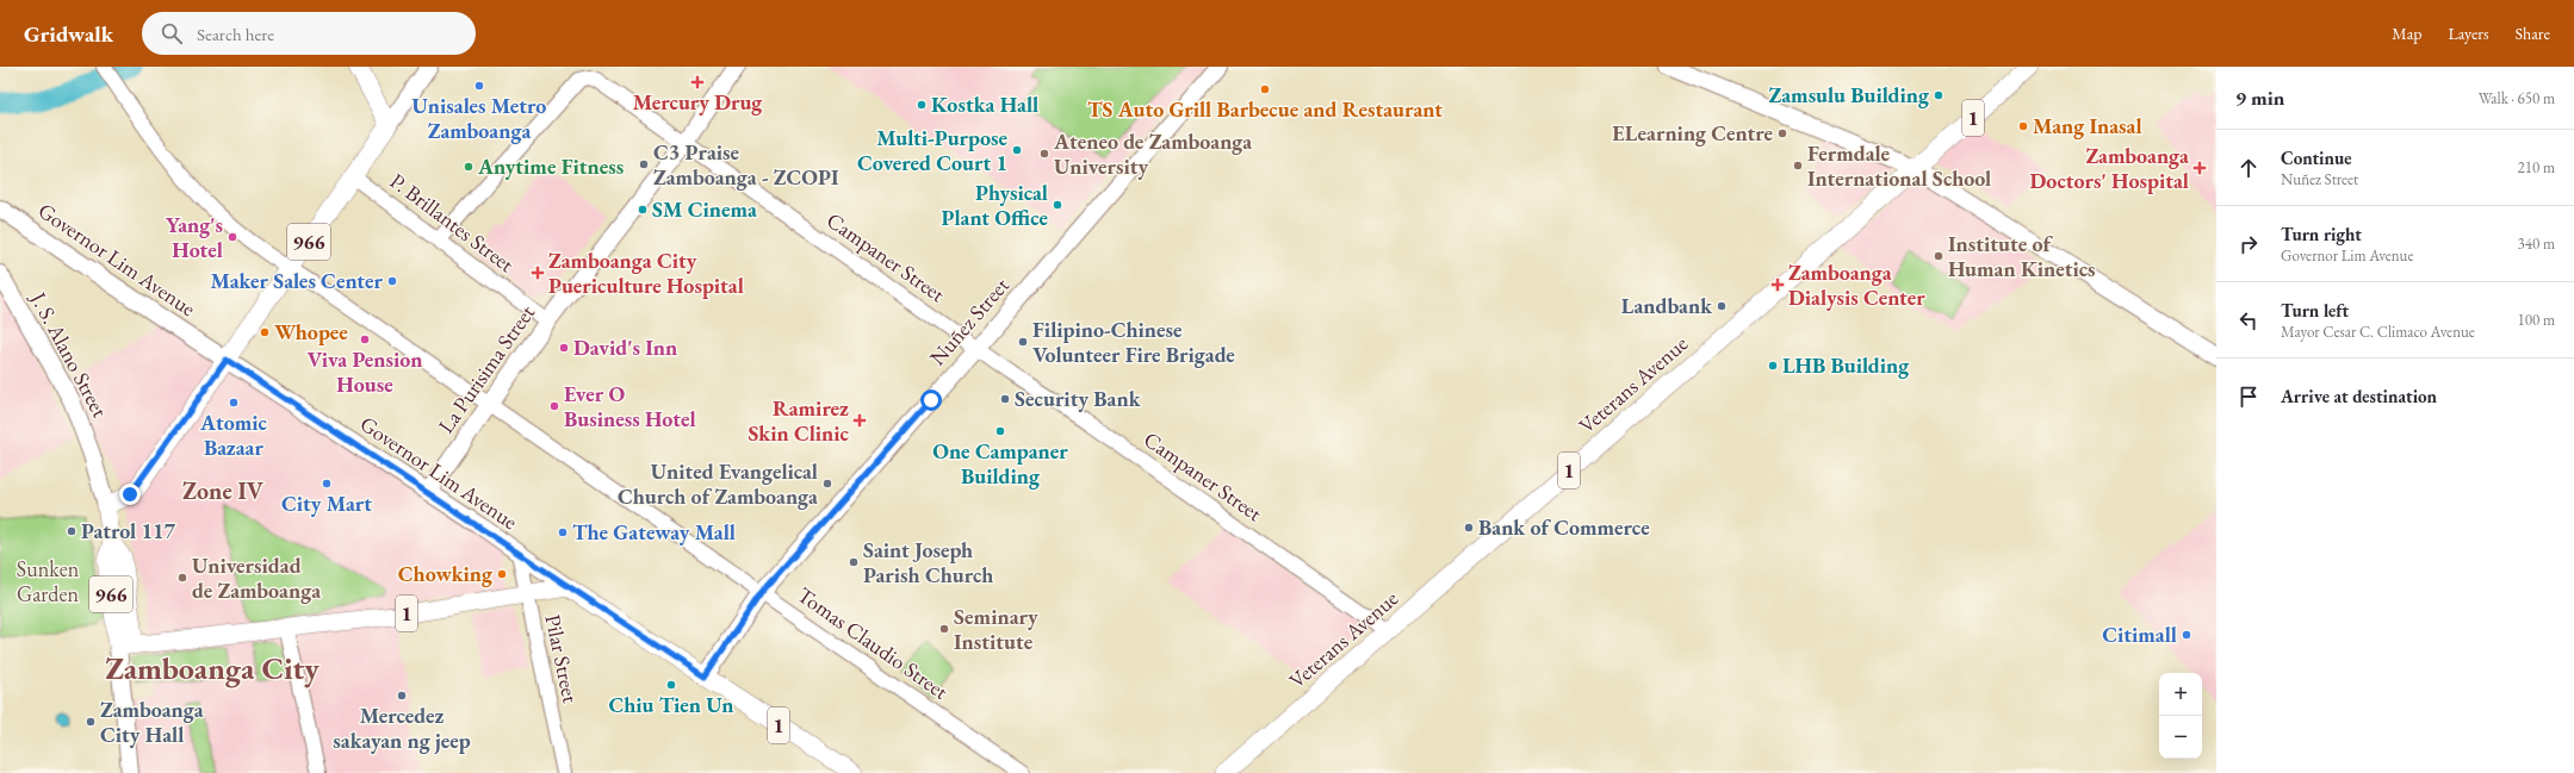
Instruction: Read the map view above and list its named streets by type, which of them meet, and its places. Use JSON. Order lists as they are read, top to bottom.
{
  "streets": {
    "main road": [
      "1",
      "966",
      "Governor Lim Avenue",
      "Nuñez Street",
      "J. S. Alano Street",
      "La Purisima Street",
      "Veterans Avenue"
    ],
    "street": [
      "P. Brillantes Street",
      "Campaner Street",
      "Tomas Claudio Street",
      "Pilar Street"
    ]
  },
  "crossings": [
    ["1", "Governor Lim Avenue"],
    ["1", "J. S. Alano Street"],
    ["1", "Pilar Street"],
    ["P. Brillantes Street", "966"],
    ["P. Brillantes Street", "Campaner Street"],
    ["P. Brillantes Street", "La Purisima Street"],
    ["966", "Governor Lim Avenue"],
    ["966", "J. S. Alano Street"],
    ["966", "Tomas Claudio Street"],
    ["Campaner Street", "Nuñez Street"],
    ["Campaner Street", "La Purisima Street"],
    ["Campaner Street", "Veterans Avenue"],
    ["Governor Lim Avenue", "Nuñez Street"],
    ["Governor Lim Avenue", "La Purisima Street"],
    ["Governor Lim Avenue", "Pilar Street"],
    ["Nuñez Street", "Tomas Claudio Street"],
    ["La Purisima Street", "Tomas Claudio Street"]
  ],
  "districts": ["Zone IV", "Zamboanga City"],
  "parks": ["Sunken Garden"],
  "places": {
    "health": [
      "Mercury Drug",
      "Zamboanga Doctors' Hospital",
      "Zamboanga City Puericulture Hospital",
      "Zamboanga Dialysis Center",
      "Ramirez Skin Clinic"
    ],
    "other": [
      "Unisales Metro Zamboanga",
      "TS Auto Grill Barbecue and Restaurant",
      "Zamsulu Building",
      "Kostka Hall",
      "Mang Inasal",
      "ELearning Centre",
      "Multi-Purpose Covered Court 1",
      "Ateneo de Zamboanga University",
      "C3 Praise Zamboanga - ZCOPI",
      "Fermdale International School",
      "Anytime Fitness",
      "Physical Plant Office",
      "SM Cinema",
      "Yang's Hotel",
      "Institute of Human Kinetics",
      "Maker Sales Center",
      "Landbank",
      "Whopee",
      "Viva Pension House",
      "Filipino-Chinese Volunteer Fire Brigade",
      "David's Inn",
      "LHB Building",
      "Security Bank",
      "Atomic Bazaar",
      "Ever O Business Hotel",
      "One Campaner Building",
      "City Mart",
      "United Evangelical Church of Zamboanga",
      "Bank of Commerce",
      "Patrol 117",
      "The Gateway Mall",
      "Saint Joseph Parish Church",
      "Chowking",
      "Universidad de Zamboanga",
      "Seminary Institute",
      "Citimall",
      "Chiu Tien Un",
      "Mercedez sakayan ng jeep",
      "Zamboanga City Hall"
    ]
  },
  "page": {
    "header": "Gridwalk",
    "search": "Search here",
    "nav": ["Map", "Layers", "Share"],
    "heading": ["9 min", "Walk · 650 m"],
    "list": [
      ["Continue", "Nuñez Street", "210 m"],
      ["Turn right", "Governor Lim Avenue", "340 m"],
      ["Turn left", "Mayor Cesar C. Climaco Avenue", "100 m"],
      "Arrive at destination"
    ],
    "map_buttons": ["+", "−"]
  }
}
